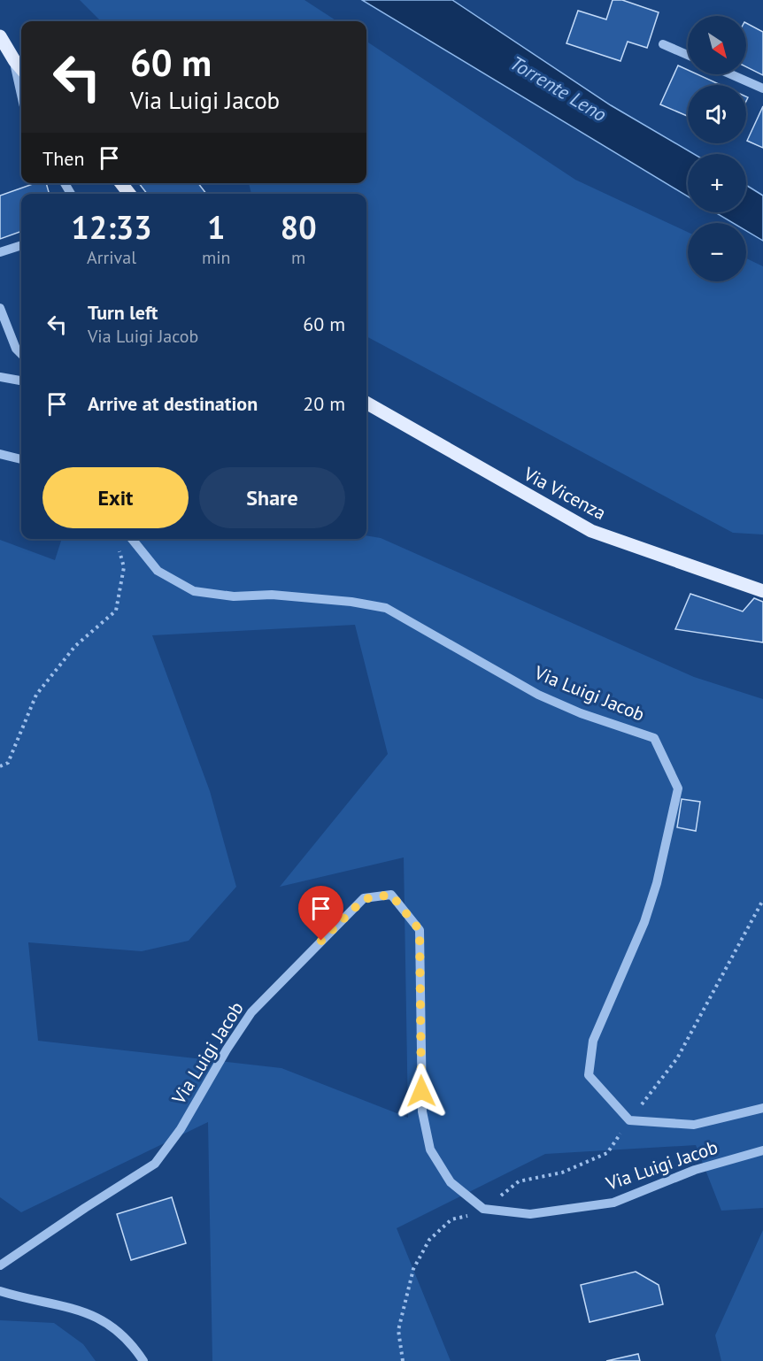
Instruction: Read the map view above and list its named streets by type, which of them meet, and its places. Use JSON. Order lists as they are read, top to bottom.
{
  "streets": {
    "main road": ["Via Vicenza"],
    "street": ["Via Luigi Jacob"]
  },
  "water": ["Torrente Leno"],
  "north": "bottom right",
  "page": {
    "map_buttons": ["+", "−"],
    "turn": ["60 m", "Via Luigi Jacob"],
    "then": "Then",
    "eta": [
      "12:33",
      "Arrival",
      "1",
      "min",
      "80",
      "m"
    ],
    "list": [
      {
        "name": "Turn left",
        "note": "Via Luigi Jacob",
        "value": "60 m"
      },
      {
        "name": "Arrive at destination",
        "value": "20 m"
      }
    ],
    "buttons": ["Exit", "Share"]
  }
}
